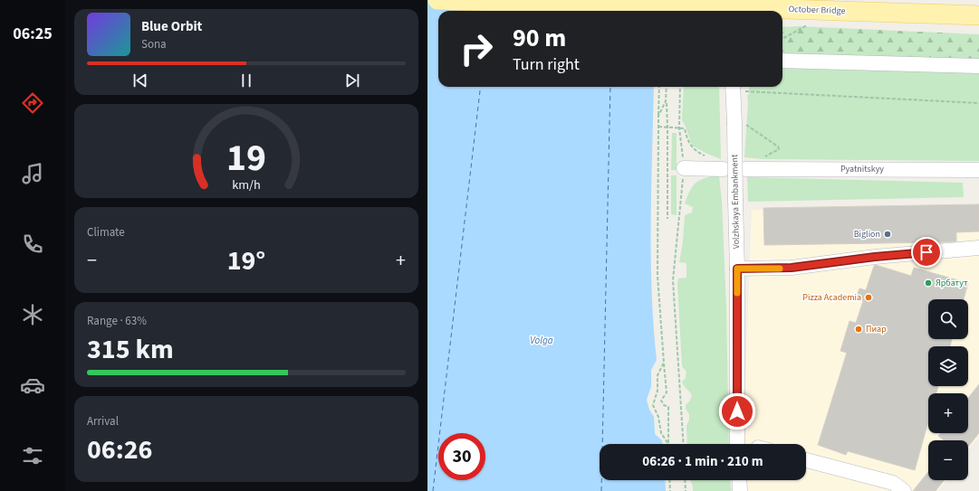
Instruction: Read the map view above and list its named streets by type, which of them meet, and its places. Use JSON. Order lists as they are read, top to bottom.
{
  "streets": {
    "main road": ["October Bridge"],
    "street": ["Pyatnitskyy", "Volzhskaya Embankment"]
  },
  "water": ["Volga"],
  "places": [
    "Biglion",
    "Ярбатут",
    "Pizza Academia",
    "Пиар"
  ],
  "page": {
    "tabs": "06:25",
    "turn": ["90 m", "Turn right"],
    "song": ["Blue Orbit", "Sona"],
    "tile": [
      "Climate",
      ["Range · 63%", "315 km"],
      ["Arrival", "06:26"]
    ],
    "heat": ["−", "19°", "+"],
    "map_buttons": ["+", "−"],
    "limit": "30",
    "trip": "06:26 · 1 min · 210 m",
    "gauge": ["19", "km/h"]
  }
}
